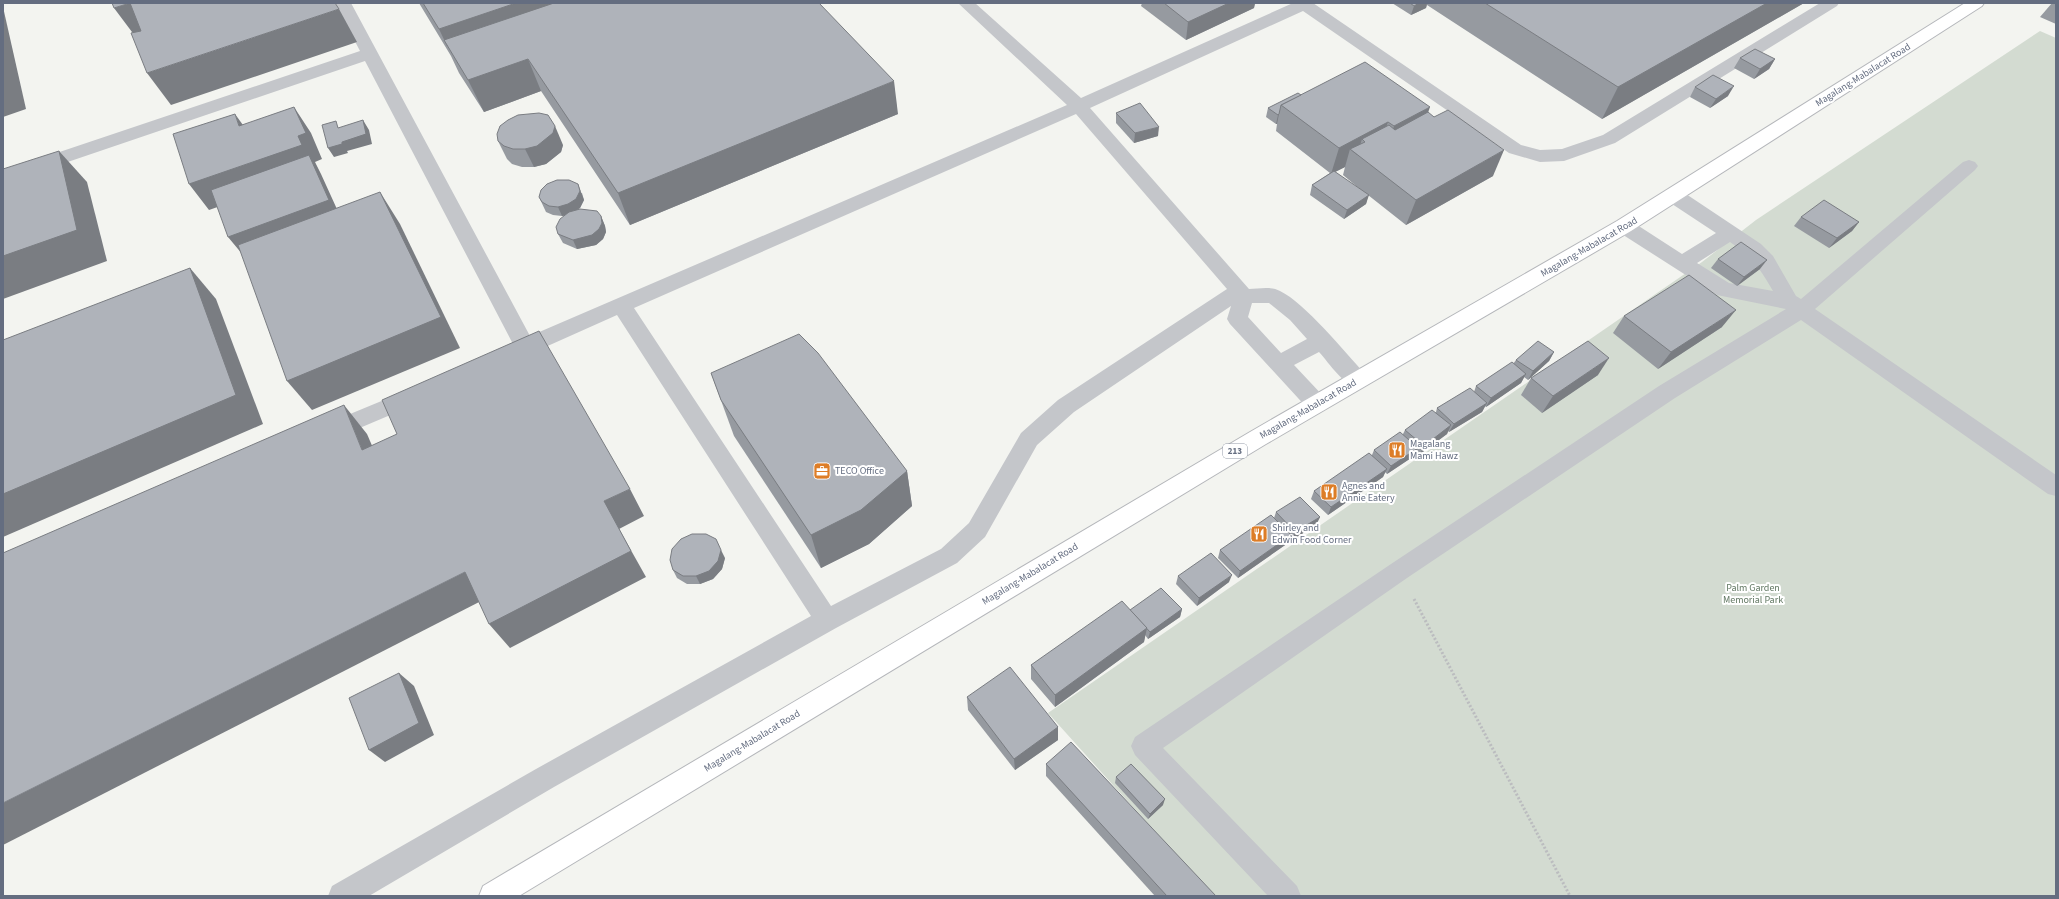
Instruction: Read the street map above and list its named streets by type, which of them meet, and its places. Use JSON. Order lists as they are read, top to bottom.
{
  "streets": {
    "main road": ["Magalang-Mabalacat Road", "213"]
  },
  "parks": ["Palm Garden Memorial Park"],
  "places": {
    "restaurant": ["Magalang Mami Hawz", "Agnes and Annie Eatery", "Shirley and Edwin Food Corner"],
    "office": ["TECO Office"]
  }
}
